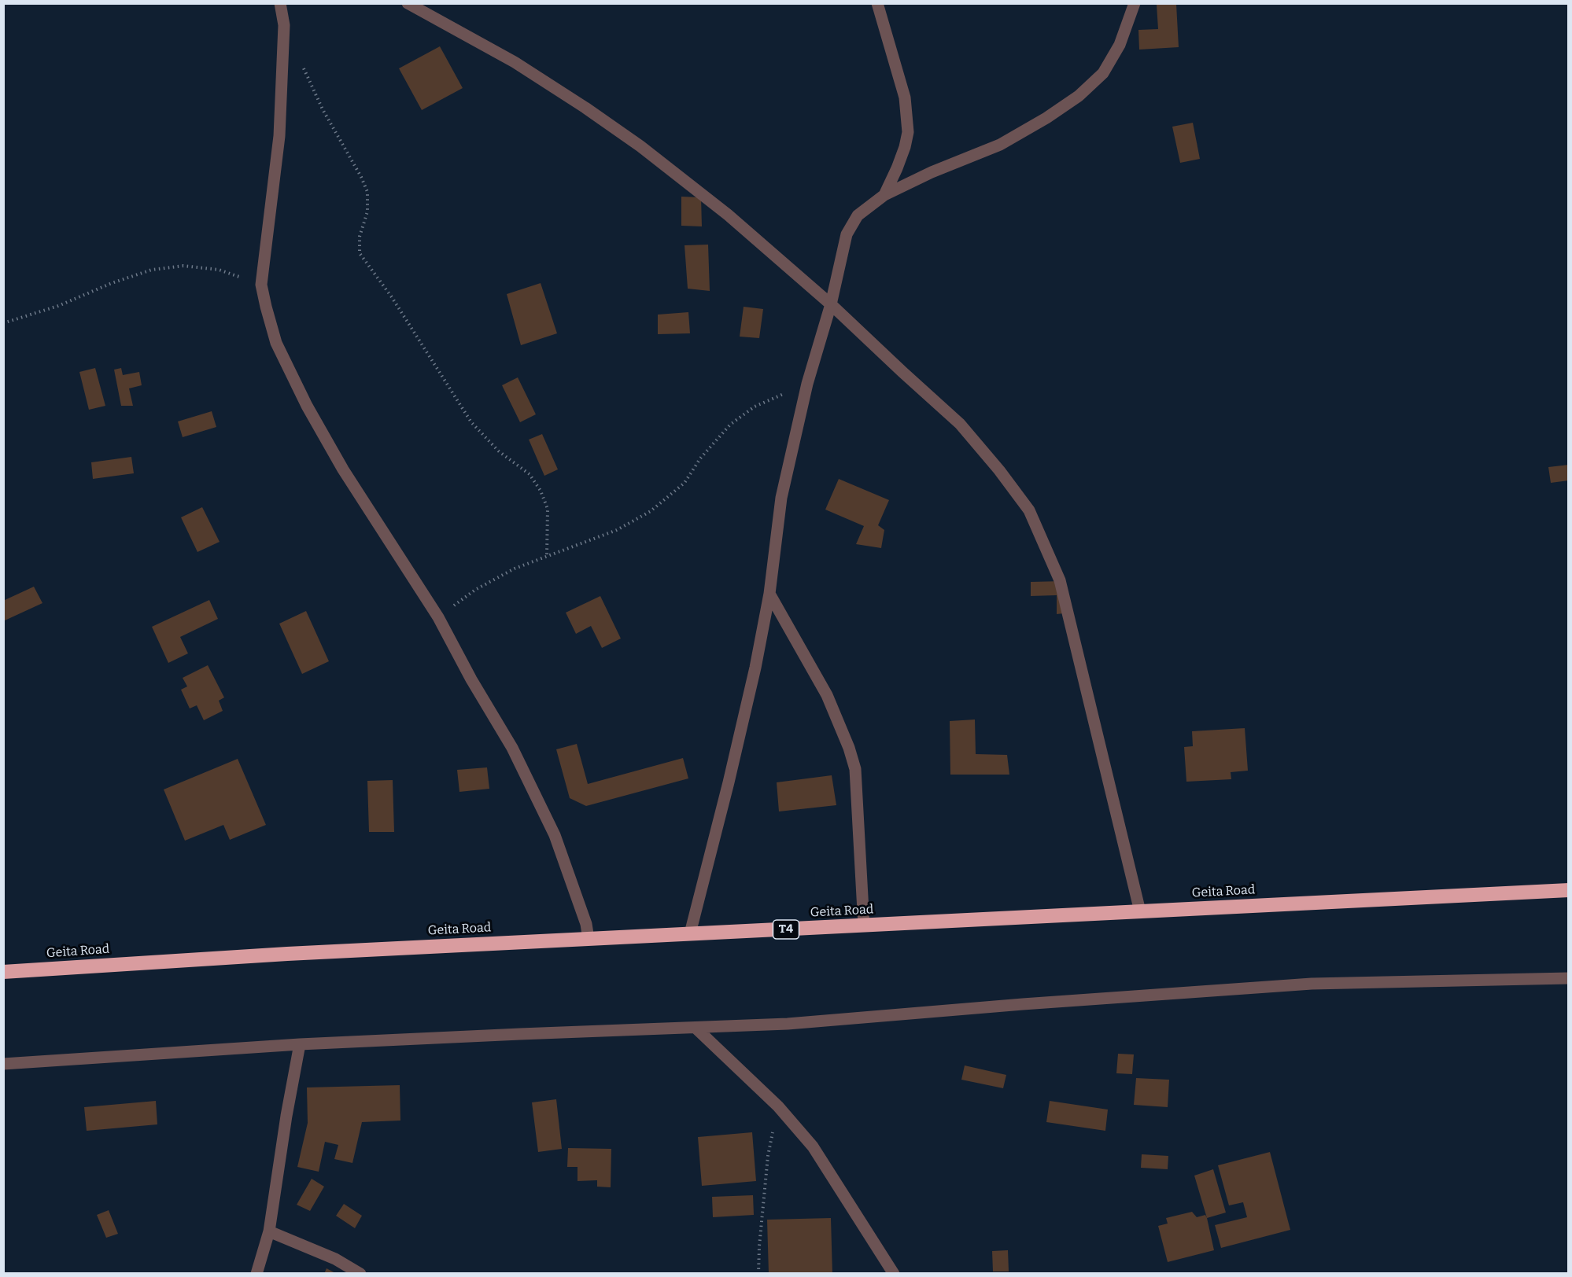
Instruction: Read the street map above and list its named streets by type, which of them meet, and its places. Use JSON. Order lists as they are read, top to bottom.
{
  "streets": {
    "highway": ["Geita Road", "T4"]
  }
}
